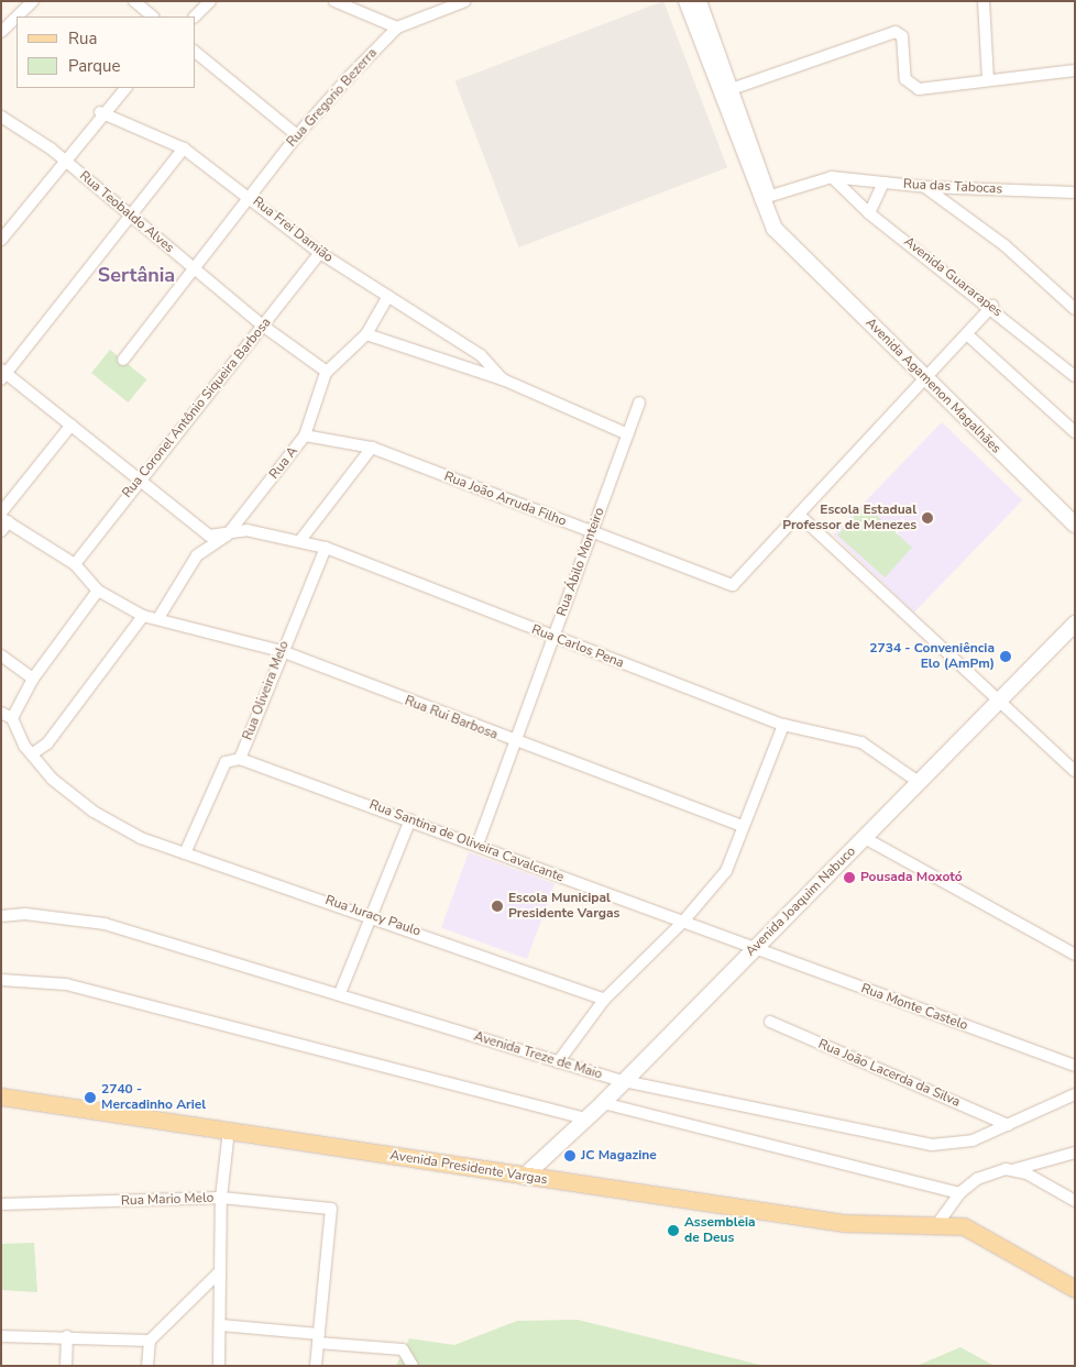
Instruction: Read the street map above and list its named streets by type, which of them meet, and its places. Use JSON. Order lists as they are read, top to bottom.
{
  "streets": {
    "main road": ["Avenida Agamenon Magalhães", "Avenida Joaquim Nabuco", "Avenida Presidente Vargas"],
    "street": [
      "Rua Gregorio Bezerra",
      "Rua das Tabocas",
      "Rua Teobaldo Alves",
      "Rua Frei Damião",
      "Avenida Guararapes",
      "Rua Coronel Antônio Siqueira Barbosa",
      "Rua A",
      "Rua João Arruda Filho",
      "Rua Ábilo Monteiro",
      "Rua Carlos Pena",
      "Rua Oliveira Melo",
      "Rua Rui Barbosa",
      "Rua Santina de Oliveira Cavalcante",
      "Rua Juracy Paulo",
      "Rua Monte Castelo",
      "Avenida Treze de Maio",
      "Rua João Lacerda da Silva",
      "Rua Mario Melo"
    ]
  },
  "crossings": [
    ["Rua Gregorio Bezerra", "Rua Teobaldo Alves"],
    ["Rua Gregorio Bezerra", "Rua Frei Damião"],
    ["Rua das Tabocas", "Avenida Guararapes"],
    ["Rua Teobaldo Alves", "Rua Coronel Antônio Siqueira Barbosa"],
    ["Rua Teobaldo Alves", "Rua A"],
    ["Rua Frei Damião", "Rua Coronel Antônio Siqueira Barbosa"],
    ["Rua Frei Damião", "Rua A"],
    ["Rua Frei Damião", "Rua Ábilo Monteiro"],
    ["Rua A", "Rua João Arruda Filho"],
    ["Rua A", "Rua Carlos Pena"],
    ["Rua A", "Rua Rui Barbosa"],
    ["Rua João Arruda Filho", "Rua Ábilo Monteiro"],
    ["Rua Ábilo Monteiro", "Rua Carlos Pena"],
    ["Rua Ábilo Monteiro", "Rua Rui Barbosa"],
    ["Rua Ábilo Monteiro", "Rua Santina de Oliveira Cavalcante"],
    ["Rua Carlos Pena", "Rua Oliveira Melo"],
    ["Rua Carlos Pena", "Avenida Joaquim Nabuco"],
    ["Rua Oliveira Melo", "Rua Rui Barbosa"],
    ["Rua Oliveira Melo", "Rua Santina de Oliveira Cavalcante"],
    ["Rua Oliveira Melo", "Rua Juracy Paulo"],
    ["Rua Santina de Oliveira Cavalcante", "Avenida Joaquim Nabuco"],
    ["Rua Santina de Oliveira Cavalcante", "Rua Monte Castelo"],
    ["Avenida Joaquim Nabuco", "Rua Monte Castelo"],
    ["Avenida Joaquim Nabuco", "Avenida Treze de Maio"],
    ["Avenida Joaquim Nabuco", "Avenida Presidente Vargas"],
    ["Avenida Treze de Maio", "Rua João Lacerda da Silva"]
  ],
  "districts": ["Sertânia"],
  "places": [
    "Escola Estadual Professor de Menezes",
    "2734 - Conveniência Elo (AmPm)",
    "Pousada Moxotó",
    "Escola Municipal Presidente Vargas",
    "2740 - Mercadinho Ariel",
    "JC Magazine",
    "Assembleia de Deus"
  ],
  "legend": ["Rua", "Parque"]
}
